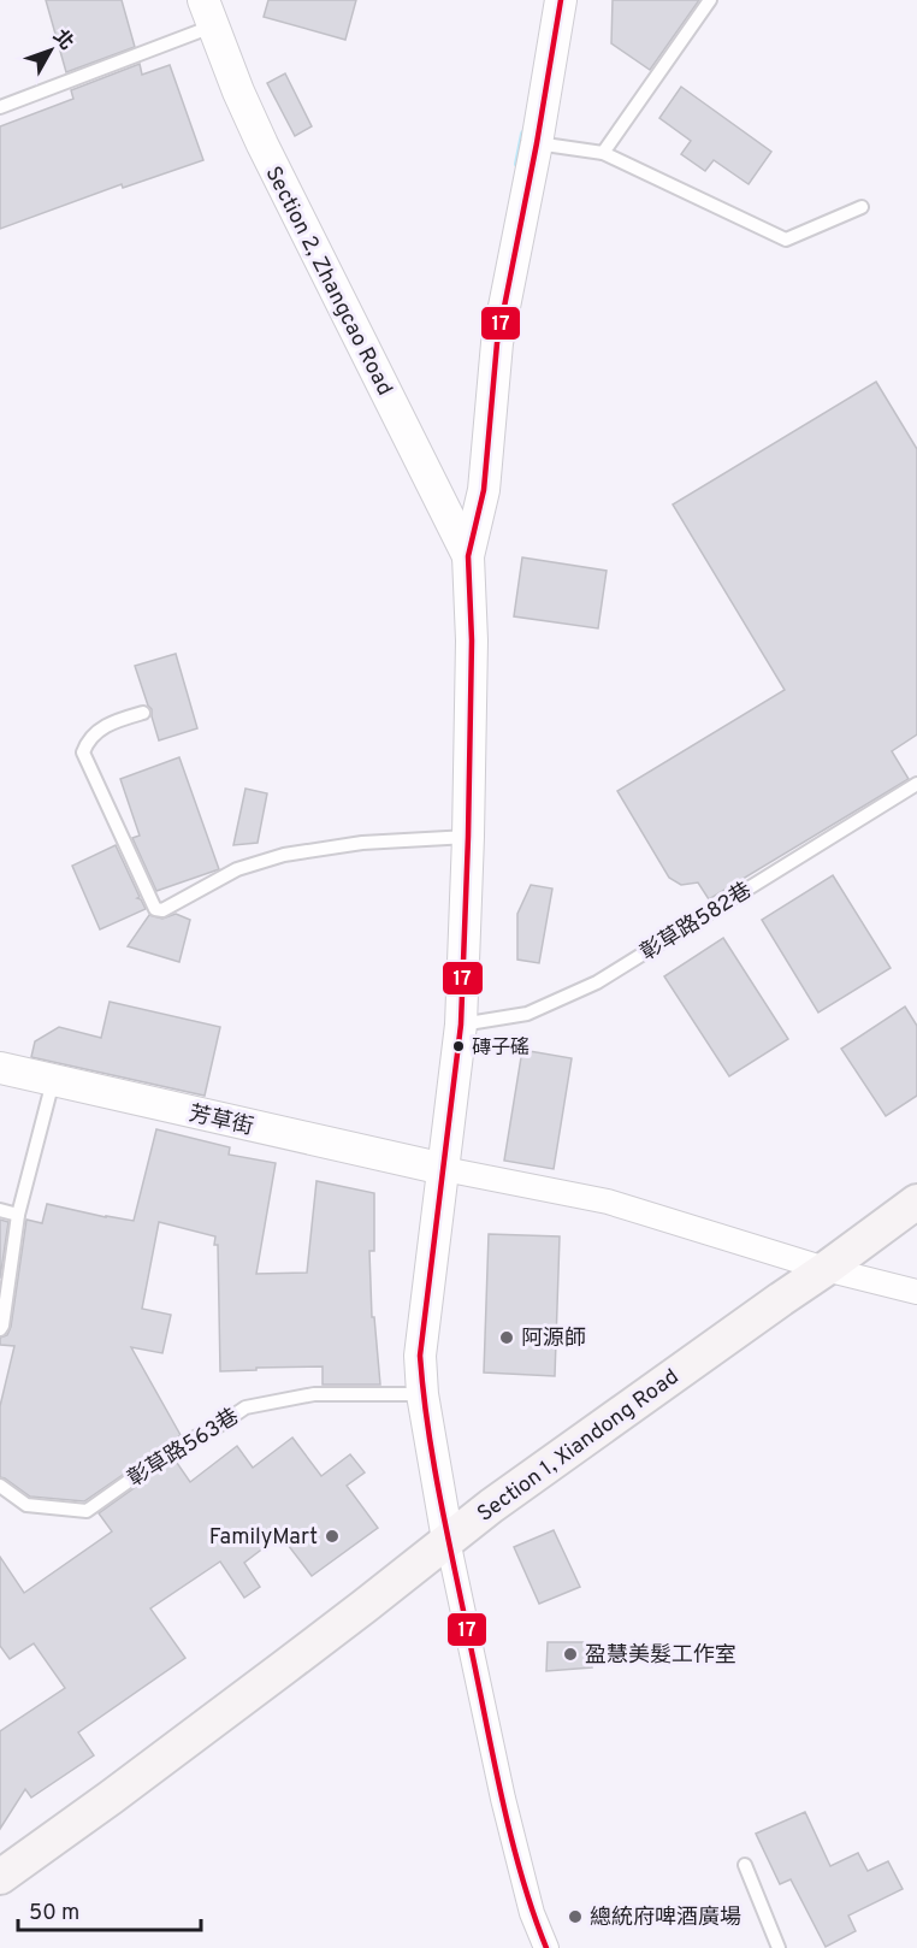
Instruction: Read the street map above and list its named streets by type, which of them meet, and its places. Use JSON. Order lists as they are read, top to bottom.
{
  "streets": {
    "main road": ["Section 1, Xiandong Road"],
    "street": ["Section 2, Zhangcao Road", "芳草街"],
    "lane": ["彰草路582巷", "彰草路563巷"]
  },
  "places": [
    "磚子磘",
    "阿源師",
    "FamilyMart",
    "盈慧美髮工作室",
    "總統府啤酒廣場"
  ],
  "lines": ["transit line 17"],
  "scale_bar": "50 m",
  "north": "top right"
}
